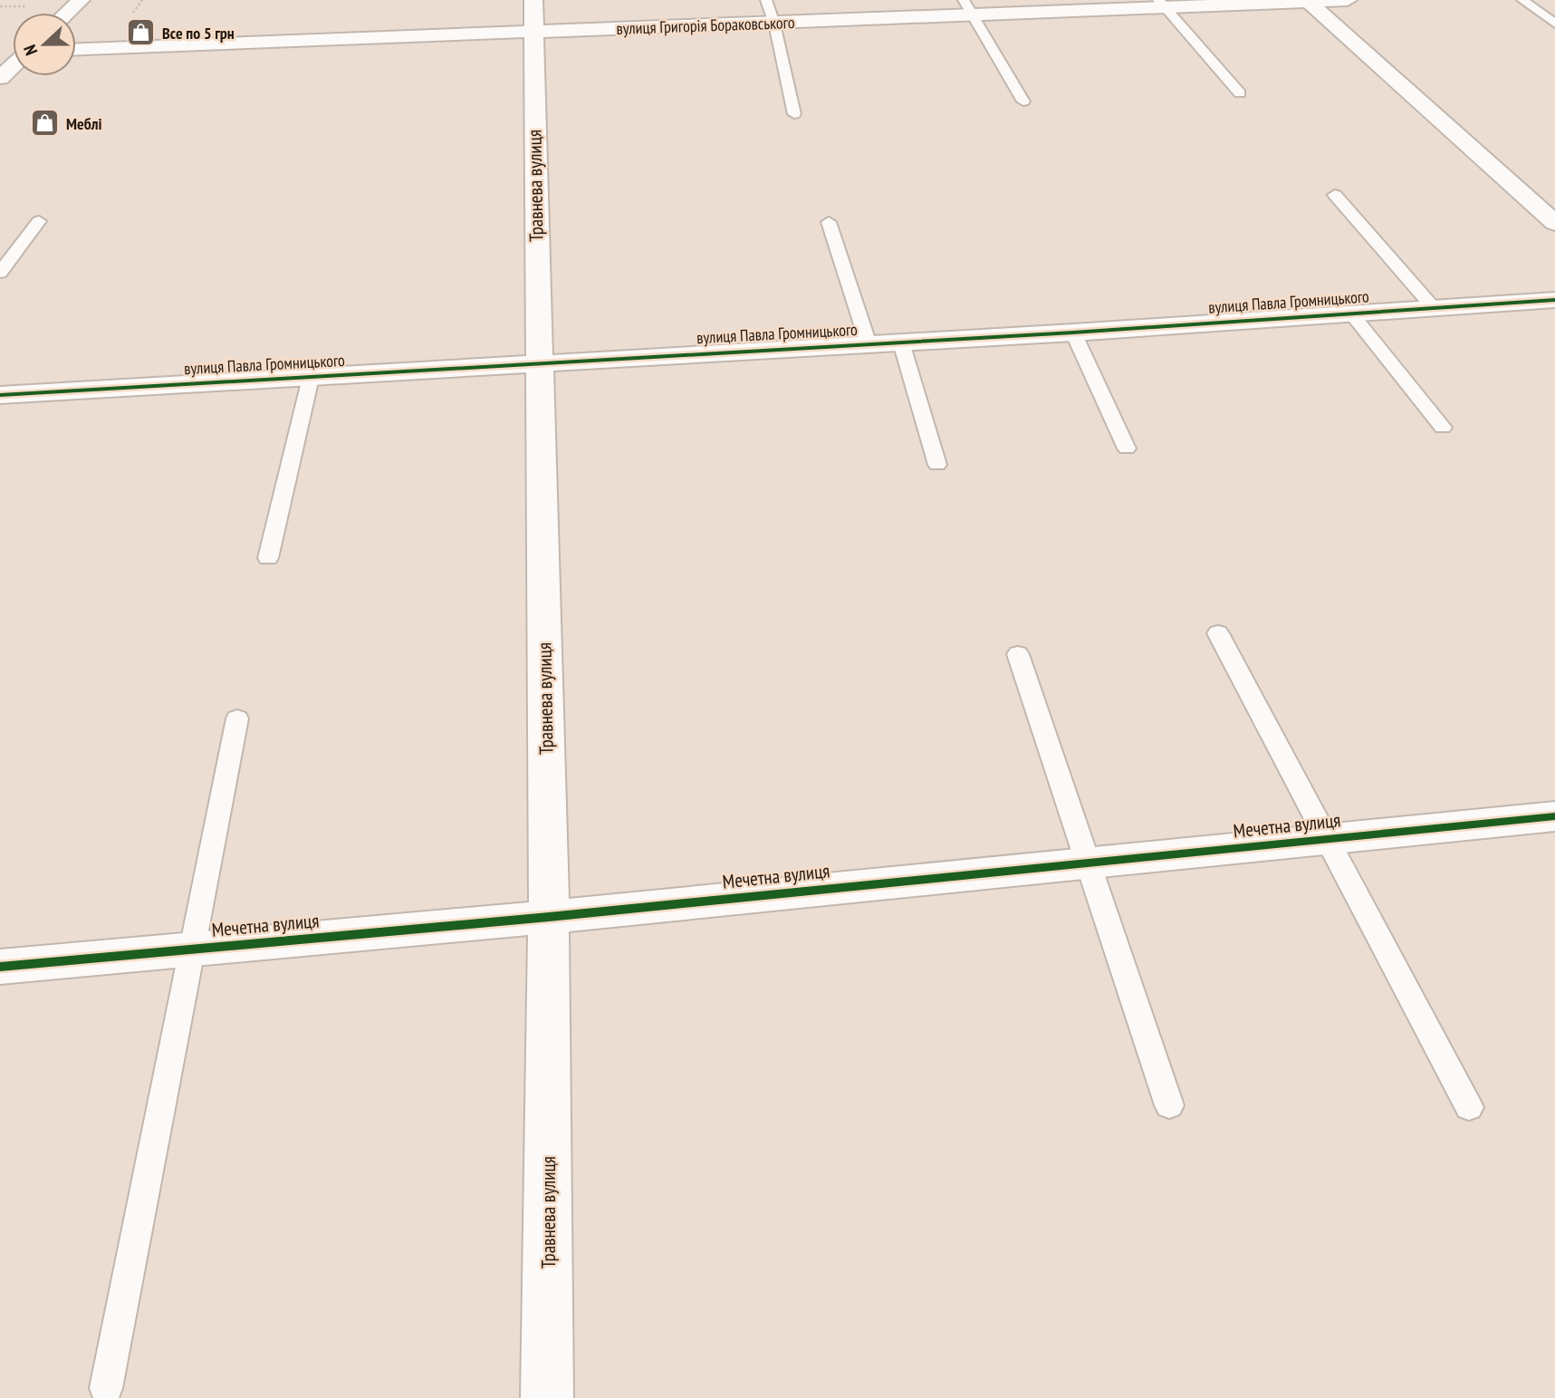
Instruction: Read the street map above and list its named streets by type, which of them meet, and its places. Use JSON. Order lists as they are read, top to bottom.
{
  "streets": {
    "street": [
      "вулиця Григорія Бораковського",
      "Травнева вулиця",
      "вулиця Павла Громницького",
      "Мечетна вулиця"
    ]
  },
  "crossings": [
    ["вулиця Григорія Бораковського", "Травнева вулиця"],
    ["Травнева вулиця", "вулиця Павла Громницького"],
    ["Травнева вулиця", "Мечетна вулиця"]
  ],
  "places": {
    "shop": ["Все по 5 грн", "Меблі"]
  },
  "north": "left"
}
